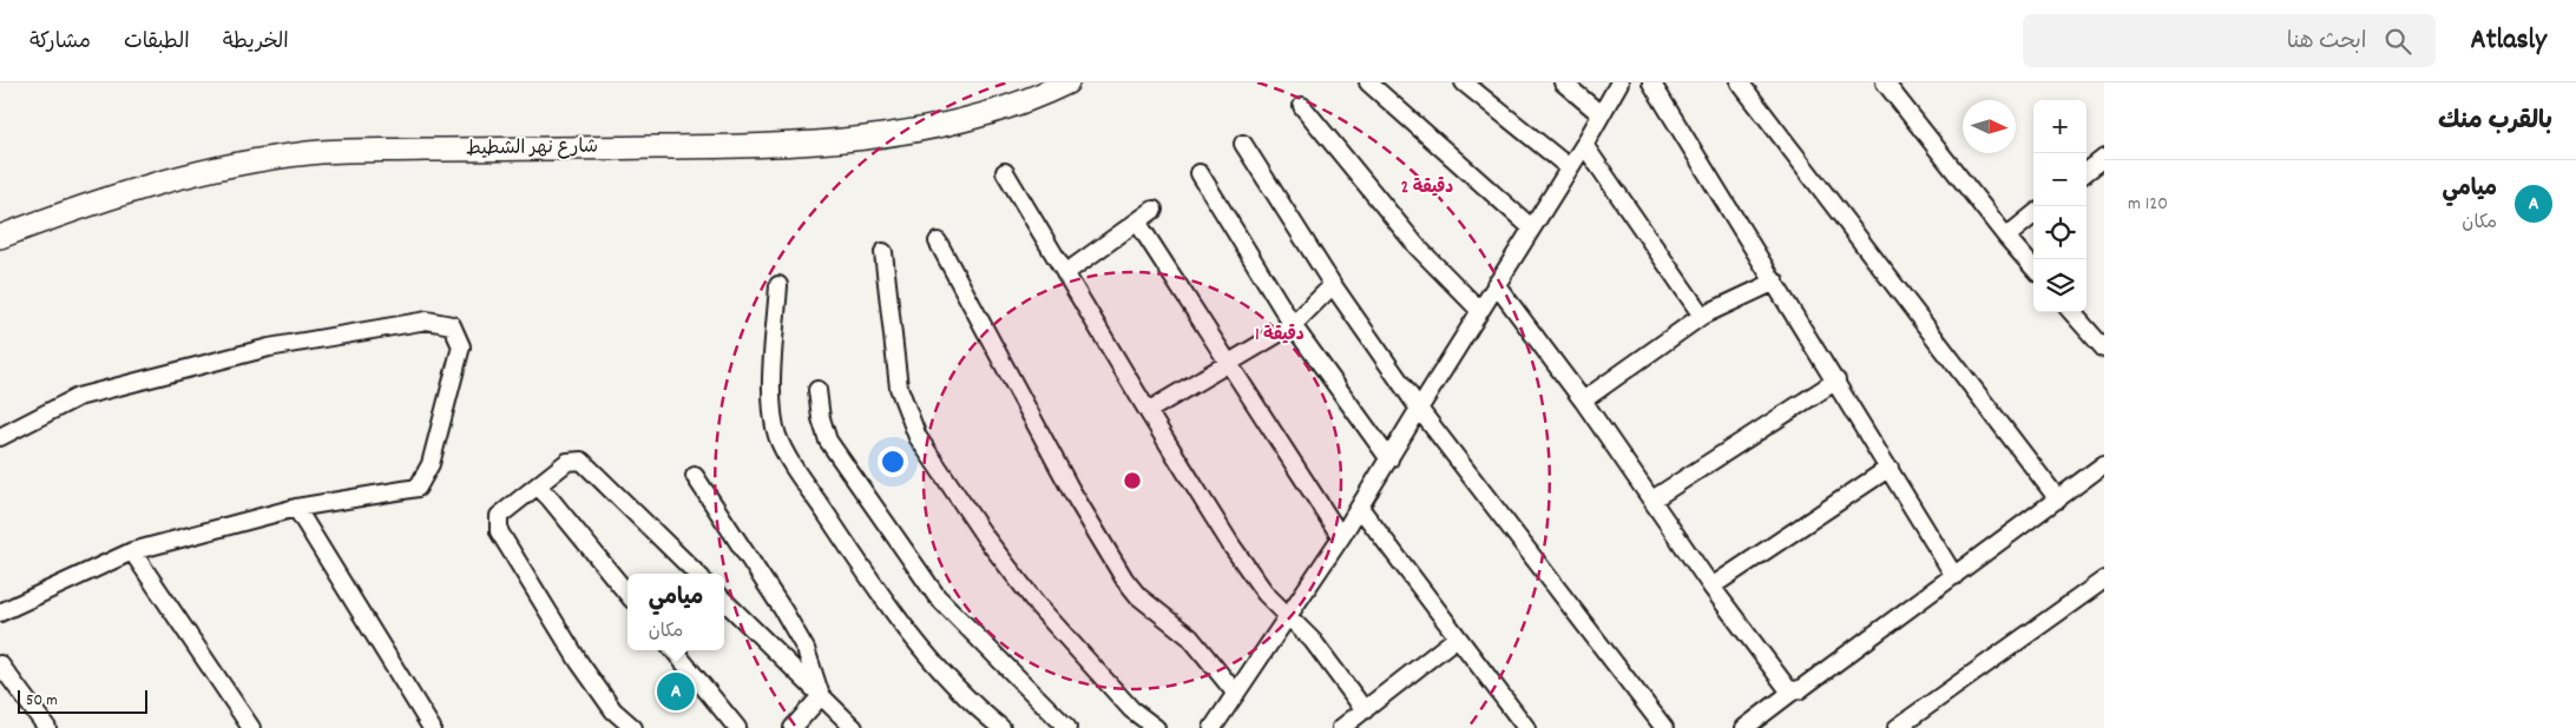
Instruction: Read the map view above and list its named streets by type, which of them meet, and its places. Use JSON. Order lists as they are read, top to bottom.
{
  "streets": {
    "main road": ["شارع نهر الشطيط"]
  },
  "scale_bar": "50 m",
  "north": "right",
  "page": {
    "header": "Atlasly",
    "search": "ابحث هنا",
    "nav": ["الخريطة", "الطبقات", "مشاركة"],
    "heading": "بالقرب منك",
    "map_buttons": ["+", "−"],
    "list": [
      {
        "mark": "A",
        "name": "ميامي",
        "note": "مكان",
        "value": "120 m"
      }
    ],
    "popup": ["ميامي", "مكان"],
    "pins": "A",
    "scale": "50 m"
  },
  "rings": ["2 دقيقة", "1 دقيقة"]
}
